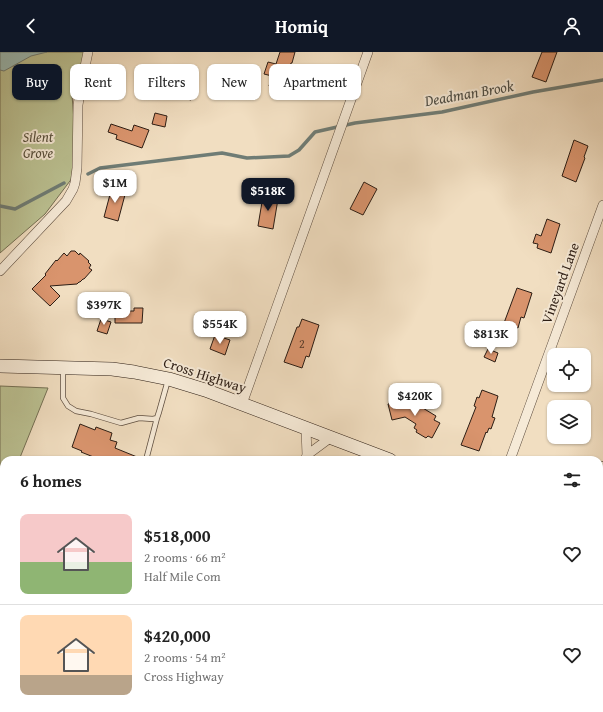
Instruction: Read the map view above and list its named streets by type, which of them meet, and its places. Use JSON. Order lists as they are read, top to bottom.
{
  "streets": {
    "street": ["Vineyard Lane", "Cross Highway"]
  },
  "water": ["Deadman Brook"],
  "parks": ["Silent Grove"],
  "house_numbers": ["2"],
  "page": {
    "header": "Homiq",
    "chip": [
      "Buy",
      "Rent",
      "Filters",
      "New",
      "Apartment"
    ],
    "price": [
      "$1M",
      "$518K",
      "$397K",
      "$554K",
      "$813K",
      "$420K"
    ],
    "heading": "6 homes",
    "list": [
      {
        "name": "$518,000",
        "note": "2 rooms · 66 m² · Half Mile Com"
      },
      {
        "name": "$420,000",
        "note": "2 rooms · 54 m² · Cross Highway"
      }
    ]
  }
}
